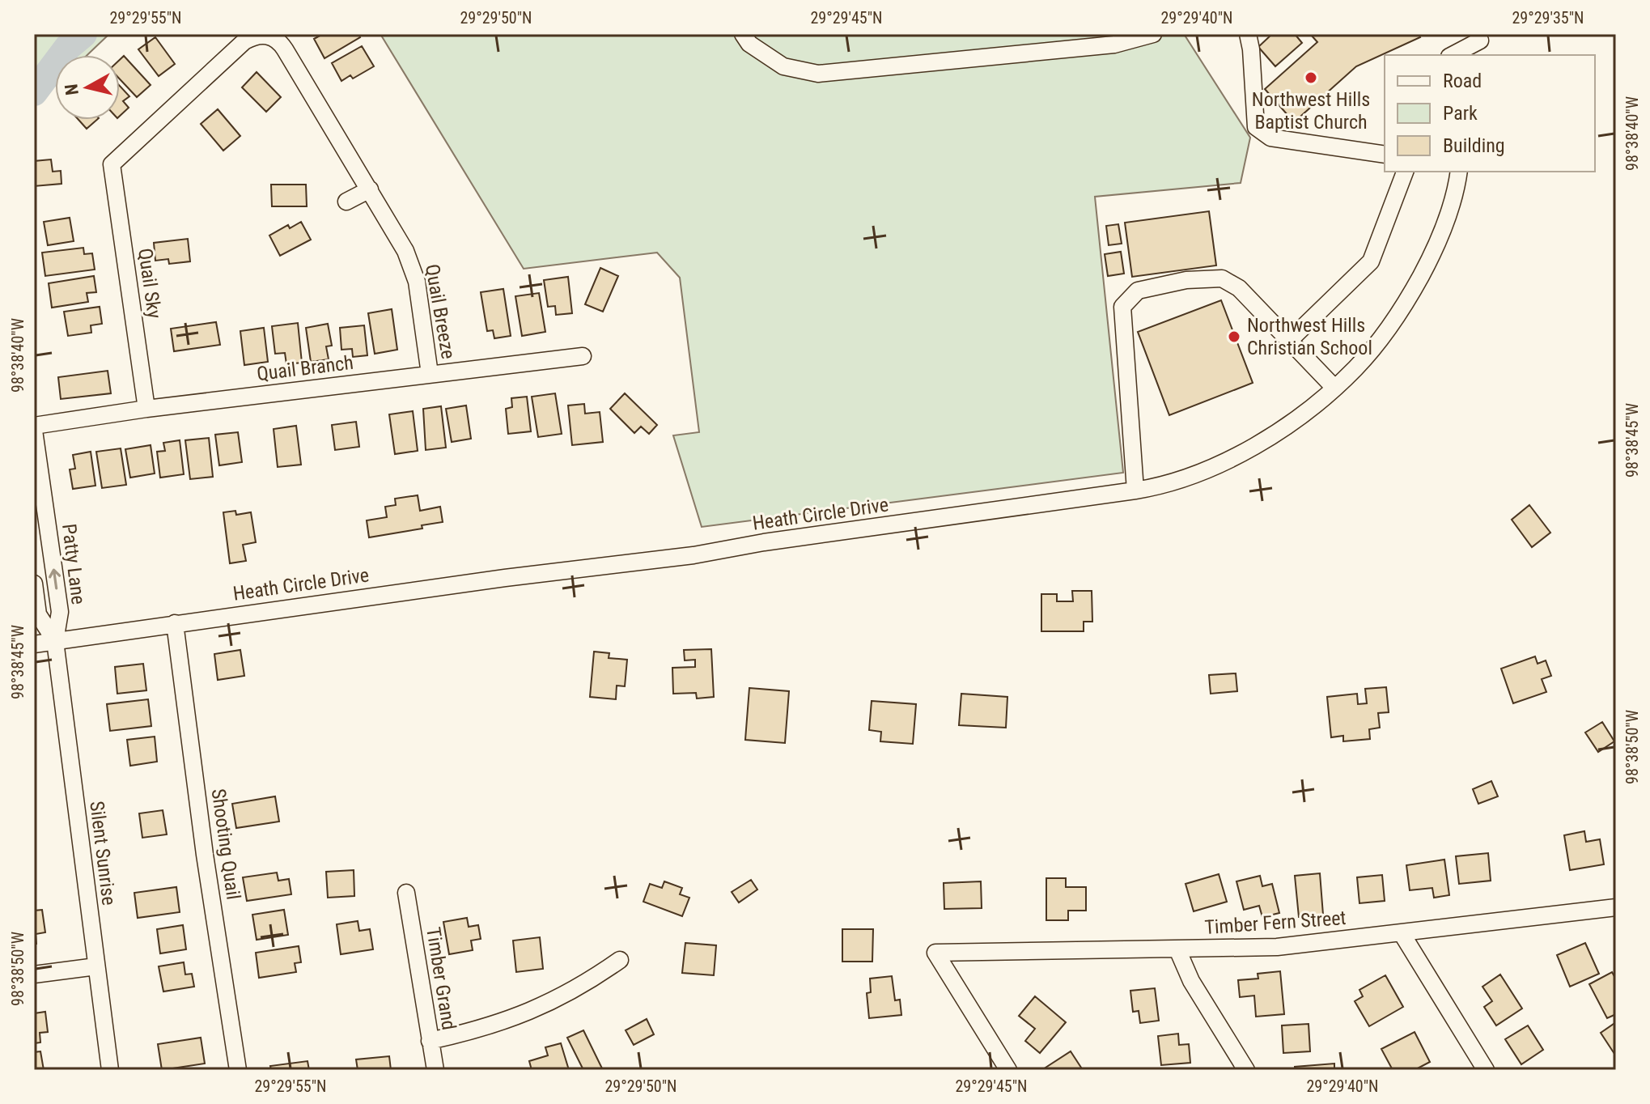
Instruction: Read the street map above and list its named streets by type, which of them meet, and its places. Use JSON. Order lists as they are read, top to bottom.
{
  "streets": {
    "street": [
      "Quail Sky",
      "Quail Breeze",
      "Quail Branch",
      "Heath Circle Drive",
      "Patty Lane",
      "Shooting Quail",
      "Silent Sunrise",
      "Timber Fern Street",
      "Timber Grand"
    ]
  },
  "crossings": [
    ["Quail Sky", "Quail Breeze"],
    ["Quail Sky", "Quail Branch"],
    ["Quail Breeze", "Quail Branch"],
    ["Quail Branch", "Patty Lane"],
    ["Heath Circle Drive", "Patty Lane"],
    ["Heath Circle Drive", "Shooting Quail"],
    ["Heath Circle Drive", "Silent Sunrise"],
    ["Patty Lane", "Silent Sunrise"]
  ],
  "one_way": ["Patty Lane"],
  "places": ["Northwest Hills Baptist Church", "Northwest Hills Christian School"],
  "legend": ["Road", "Park", "Building"],
  "north": "left",
  "coordinates": [
    "29°29'55\"N",
    "29°29'50\"N",
    "29°29'45\"N",
    "29°29'40\"N",
    "29°29'35\"N",
    "98°38'40\"W",
    "98°38'45\"W",
    "98°38'50\"W"
  ]
}
